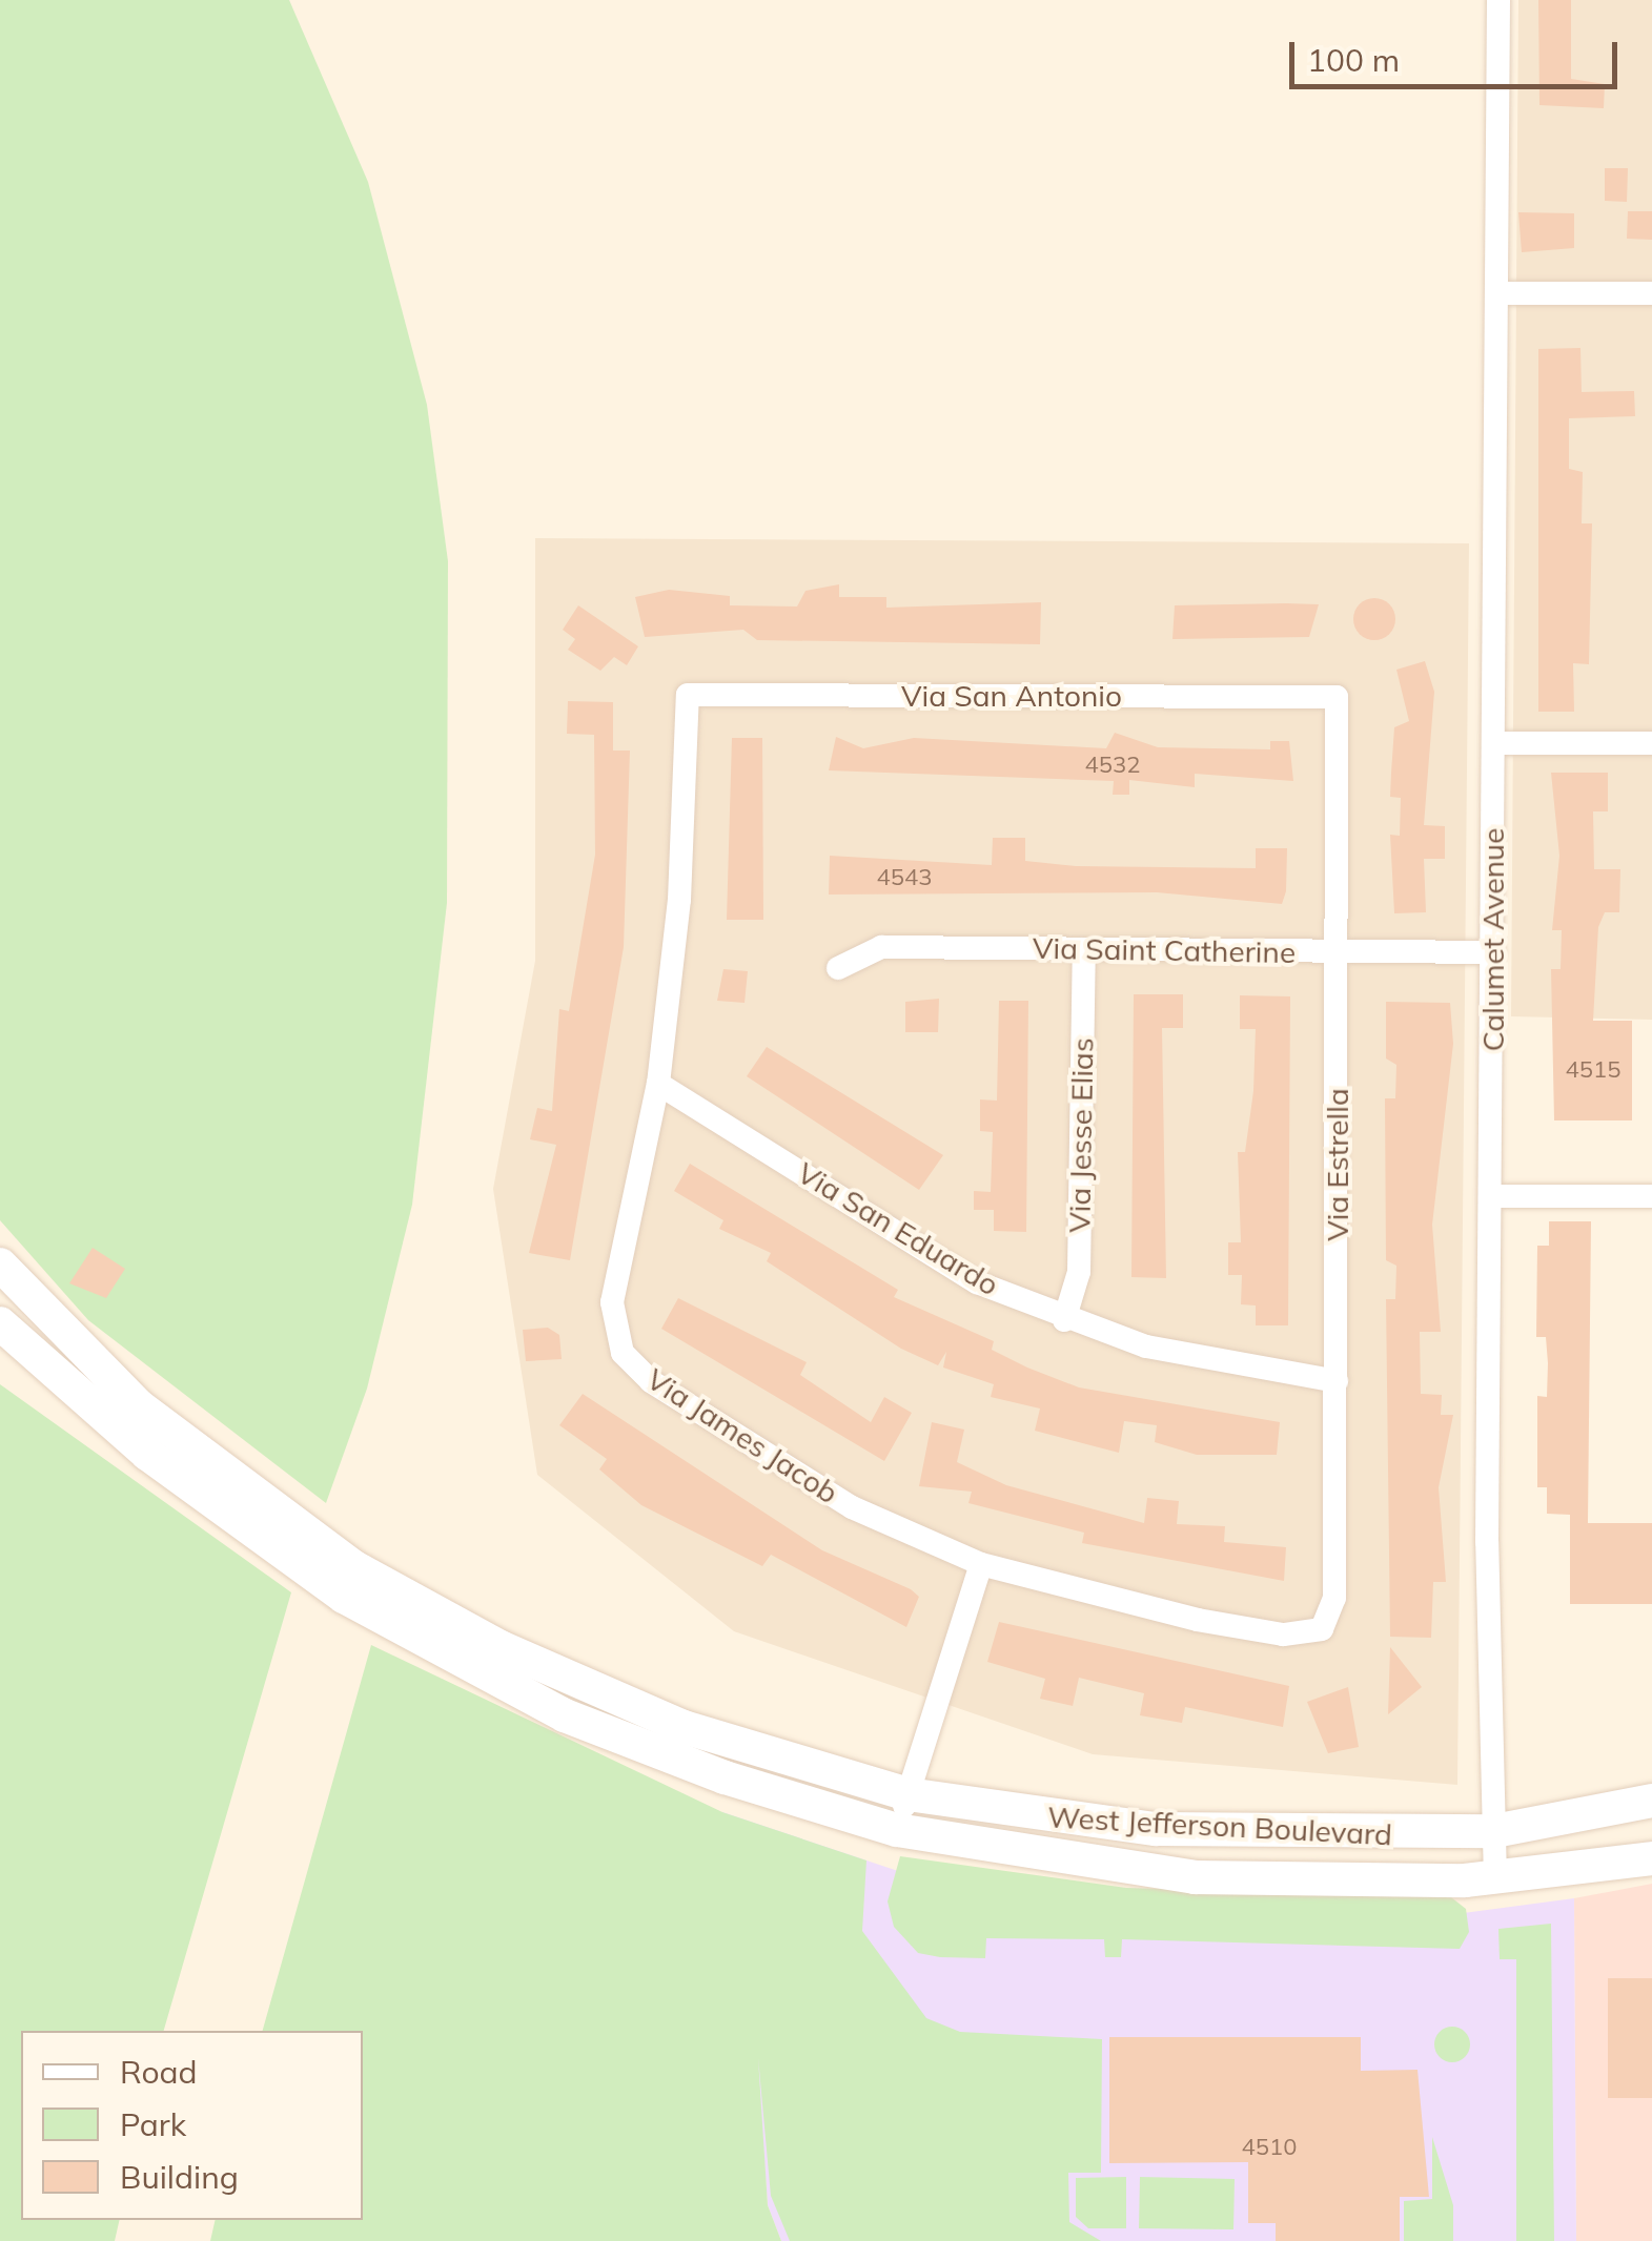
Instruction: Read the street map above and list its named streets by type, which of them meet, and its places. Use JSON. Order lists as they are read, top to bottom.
{
  "streets": {
    "main road": ["West Jefferson Boulevard"],
    "street": [
      "Via San Antonio",
      "Calumet Avenue",
      "Via Saint Catherine",
      "Via Jesse Elias",
      "Via Estrella",
      "Via San Eduardo",
      "Via James Jacob"
    ]
  },
  "crossings": [
    ["Via San Antonio", "Via Estrella"],
    ["Via San Antonio", "Via James Jacob"],
    ["Calumet Avenue", "Via Saint Catherine"],
    ["Calumet Avenue", "West Jefferson Boulevard"],
    ["Via Saint Catherine", "Via Jesse Elias"],
    ["Via Saint Catherine", "Via Estrella"],
    ["Via Jesse Elias", "Via San Eduardo"],
    ["Via Estrella", "Via San Eduardo"],
    ["Via Estrella", "Via James Jacob"],
    ["Via San Eduardo", "Via James Jacob"]
  ],
  "house_numbers": [
    "4532",
    "4543",
    "4515",
    "4510"
  ],
  "legend": ["Road", "Park", "Building"],
  "scale_bar": "100 m"
}
